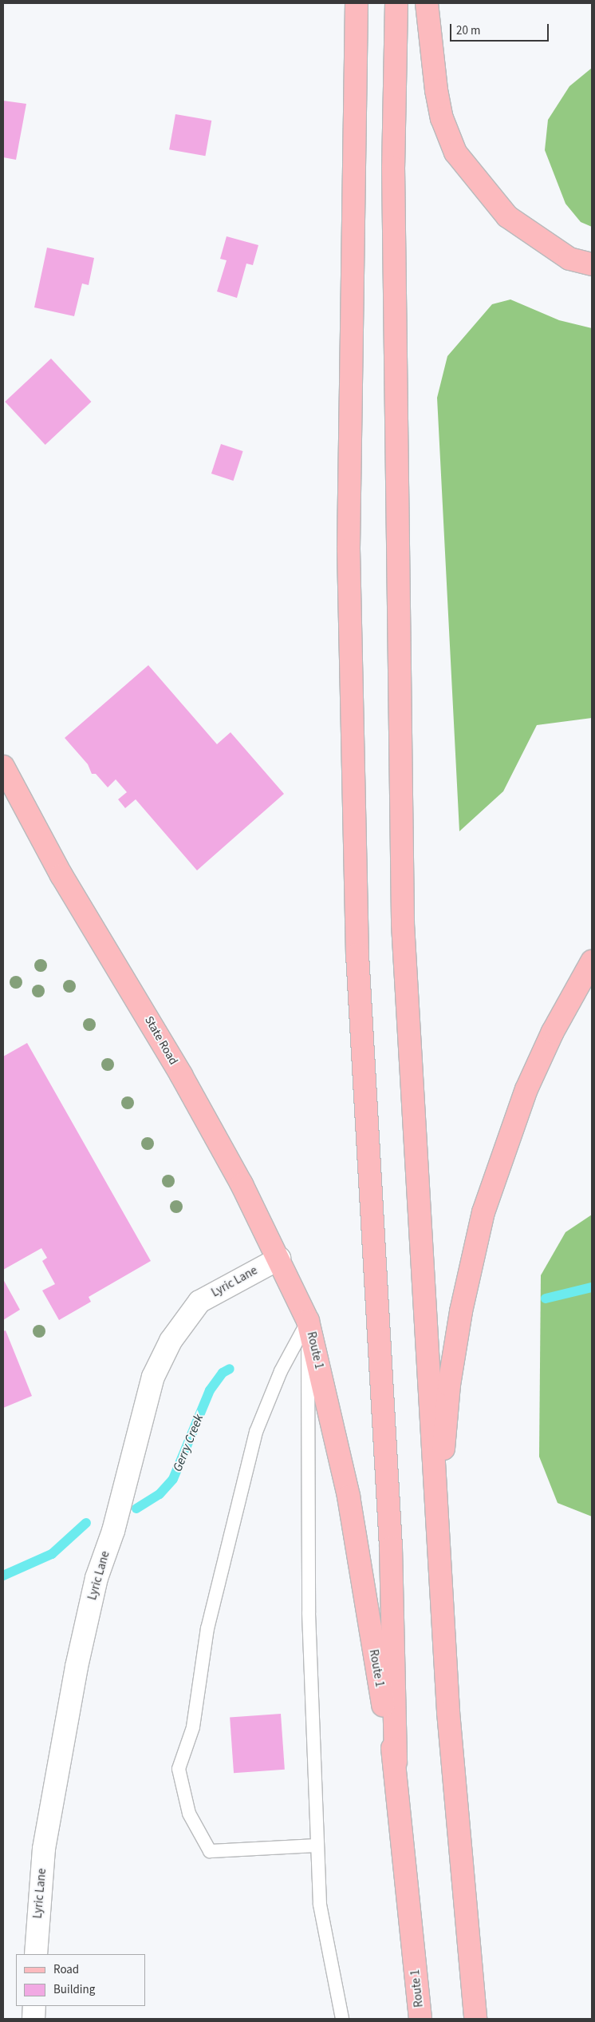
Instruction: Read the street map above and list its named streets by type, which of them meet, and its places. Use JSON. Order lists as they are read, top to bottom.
{
  "streets": {
    "main road": ["State Road", "Route 1"],
    "street": ["Lyric Lane"]
  },
  "crossings": [
    ["State Road", "Lyric Lane"],
    ["State Road", "Route 1"]
  ],
  "water": ["Gerry Creek"],
  "legend": ["Road", "Building"],
  "scale_bar": "20 m"
}
